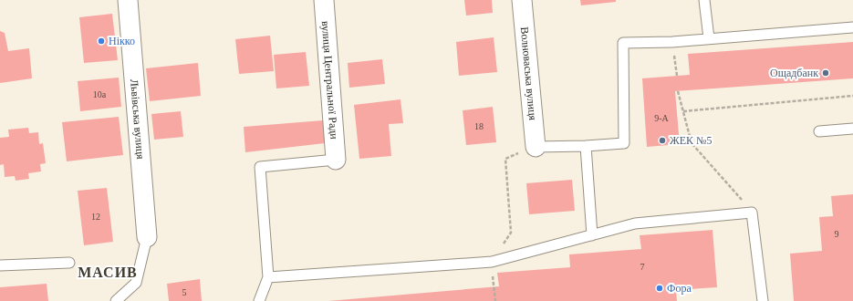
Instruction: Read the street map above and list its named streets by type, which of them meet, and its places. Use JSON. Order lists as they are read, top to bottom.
{
  "streets": {
    "street": ["Волноваська вулиця", "вулиця Центральної Ради", "Львівська вулиця"]
  },
  "districts": ["МАСИВ"],
  "places": [
    "Нікко",
    "Ощадбанк",
    "ЖЕК №5",
    "Фора"
  ],
  "house_numbers": [
    "10а",
    "9-А",
    "18",
    "12",
    "9",
    "7",
    "5"
  ]
}
